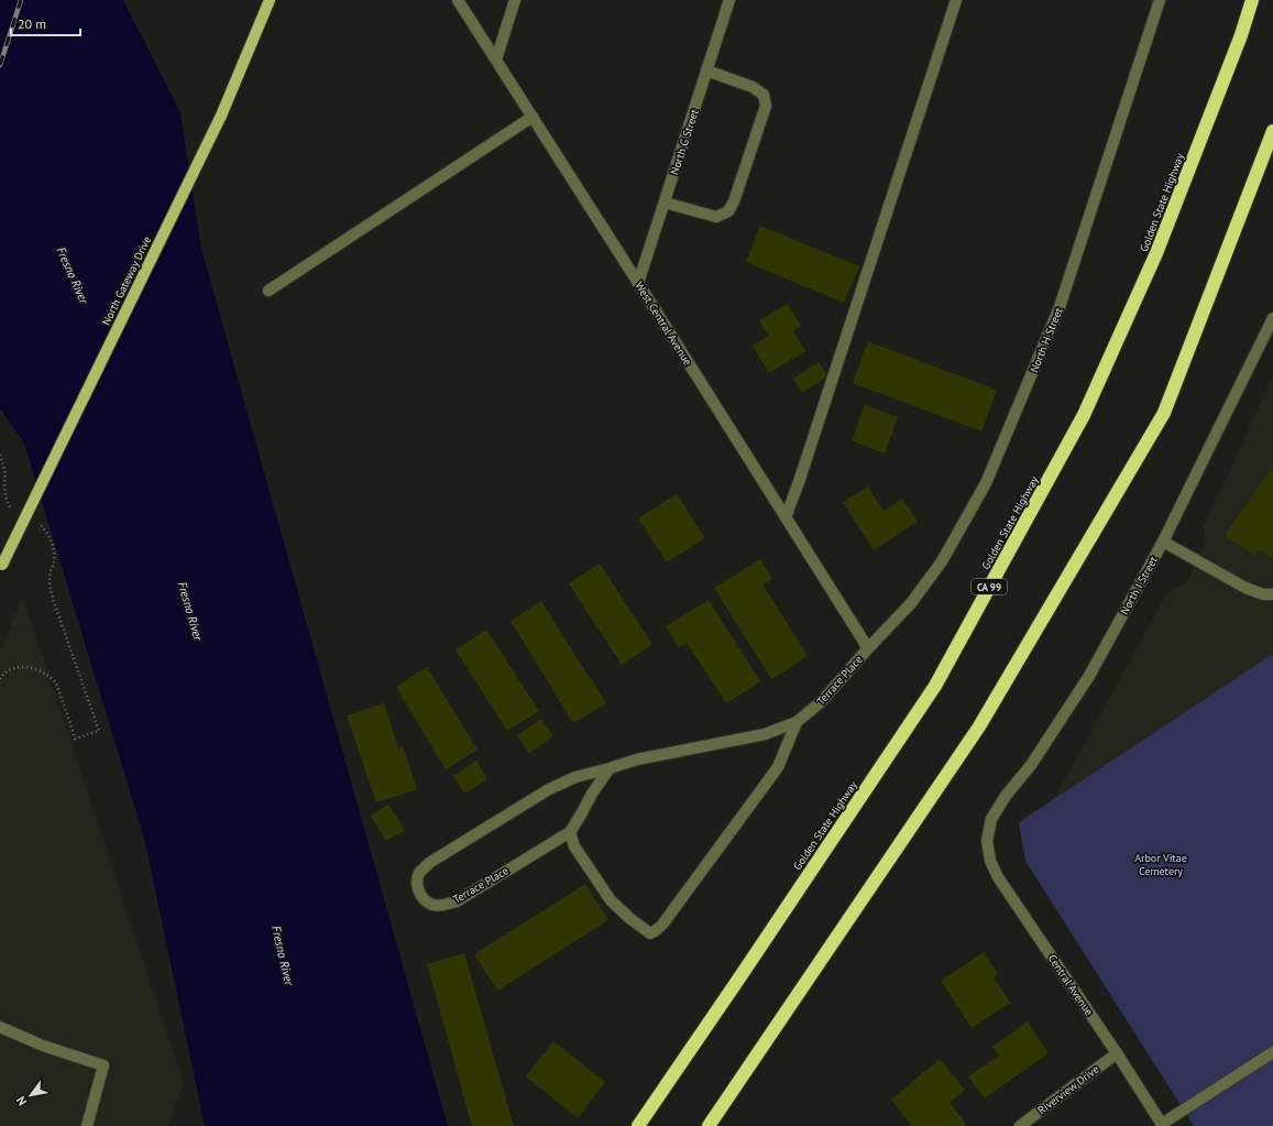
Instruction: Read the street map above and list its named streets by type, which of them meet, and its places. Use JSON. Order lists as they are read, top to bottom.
{
  "streets": {
    "highway": ["Golden State Highway", "CA 99"],
    "main road": ["North Gateway Drive"],
    "street": [
      "North G Street",
      "West Central Avenue",
      "North H Street",
      "North I Street",
      "Terrace Place",
      "Central Avenue",
      "Riverview Drive"
    ]
  },
  "crossings": [
    ["North G Street", "West Central Avenue"],
    ["West Central Avenue", "North H Street"],
    ["West Central Avenue", "Terrace Place"],
    ["North H Street", "Terrace Place"],
    ["North I Street", "Central Avenue"],
    ["Central Avenue", "Riverview Drive"]
  ],
  "water": ["Fresno River"],
  "parks": ["Arbor Vitae Cemetery"],
  "scale_bar": "20 m",
  "north": "bottom left"
}
